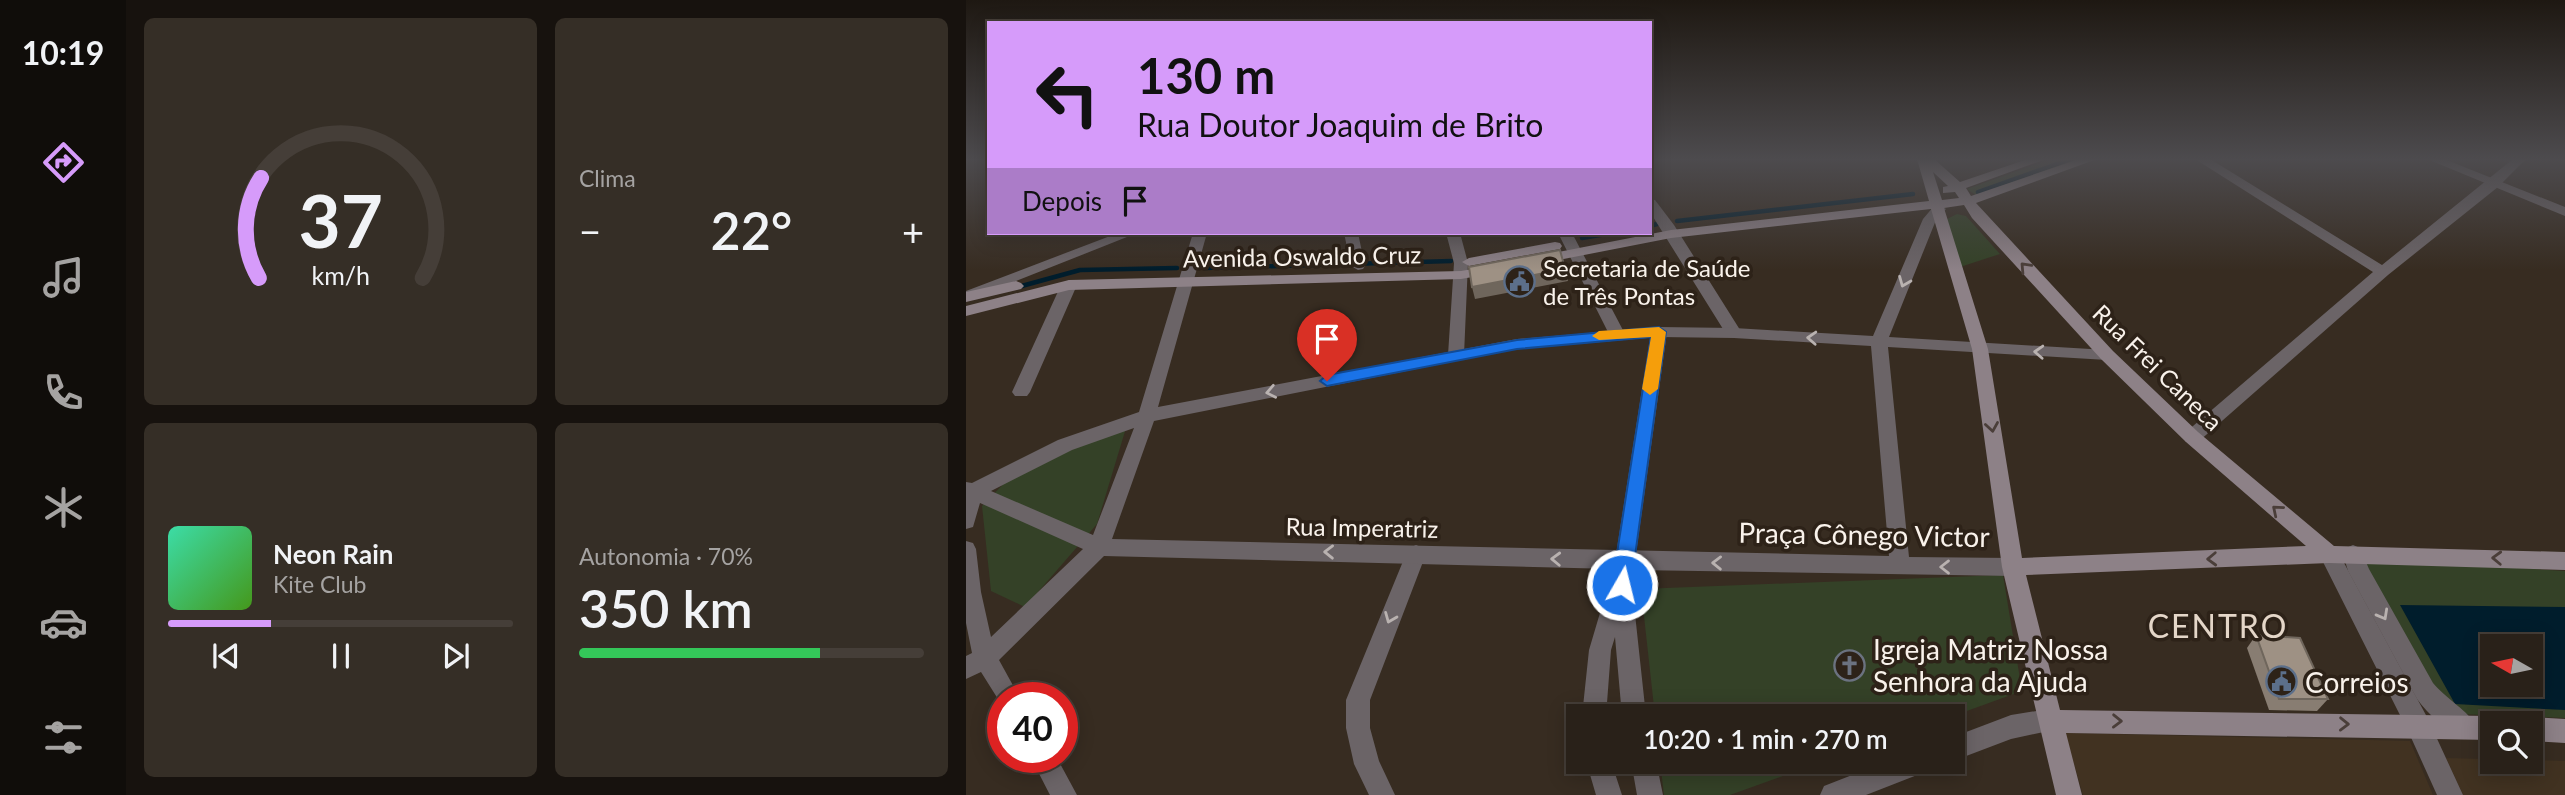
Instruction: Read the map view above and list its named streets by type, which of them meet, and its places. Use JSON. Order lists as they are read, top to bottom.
{
  "streets": {
    "main road": ["Avenida Oswaldo Cruz", "Rua Frei Caneca", "Praça Cônego Victor"],
    "street": ["Rua Imperatriz"]
  },
  "crossings": [
    ["Avenida Oswaldo Cruz", "Rua Frei Caneca"],
    ["Rua Imperatriz", "Praça Cônego Victor"]
  ],
  "one_way": ["Rua Frei Caneca", "Praça Cônego Victor"],
  "districts": ["CENTRO"],
  "places": {
    "public building": ["Secretaria de Saúde de Três Pontas", "Correios"],
    "church": ["Igreja Matriz Nossa Senhora da Ajuda"]
  },
  "north": "left",
  "page": {
    "tabs": "10:19",
    "tile": [
      "Clima",
      ["Autonomia · 70%", "350 km"]
    ],
    "turn": ["130 m", "Rua Doutor Joaquim de Brito"],
    "then": "Depois",
    "heat": ["−", "22°", "+"],
    "song": ["Neon Rain", "Kite Club"],
    "limit": "40",
    "trip": "10:20 · 1 min · 270 m",
    "gauge": ["37", "km/h"]
  }
}
